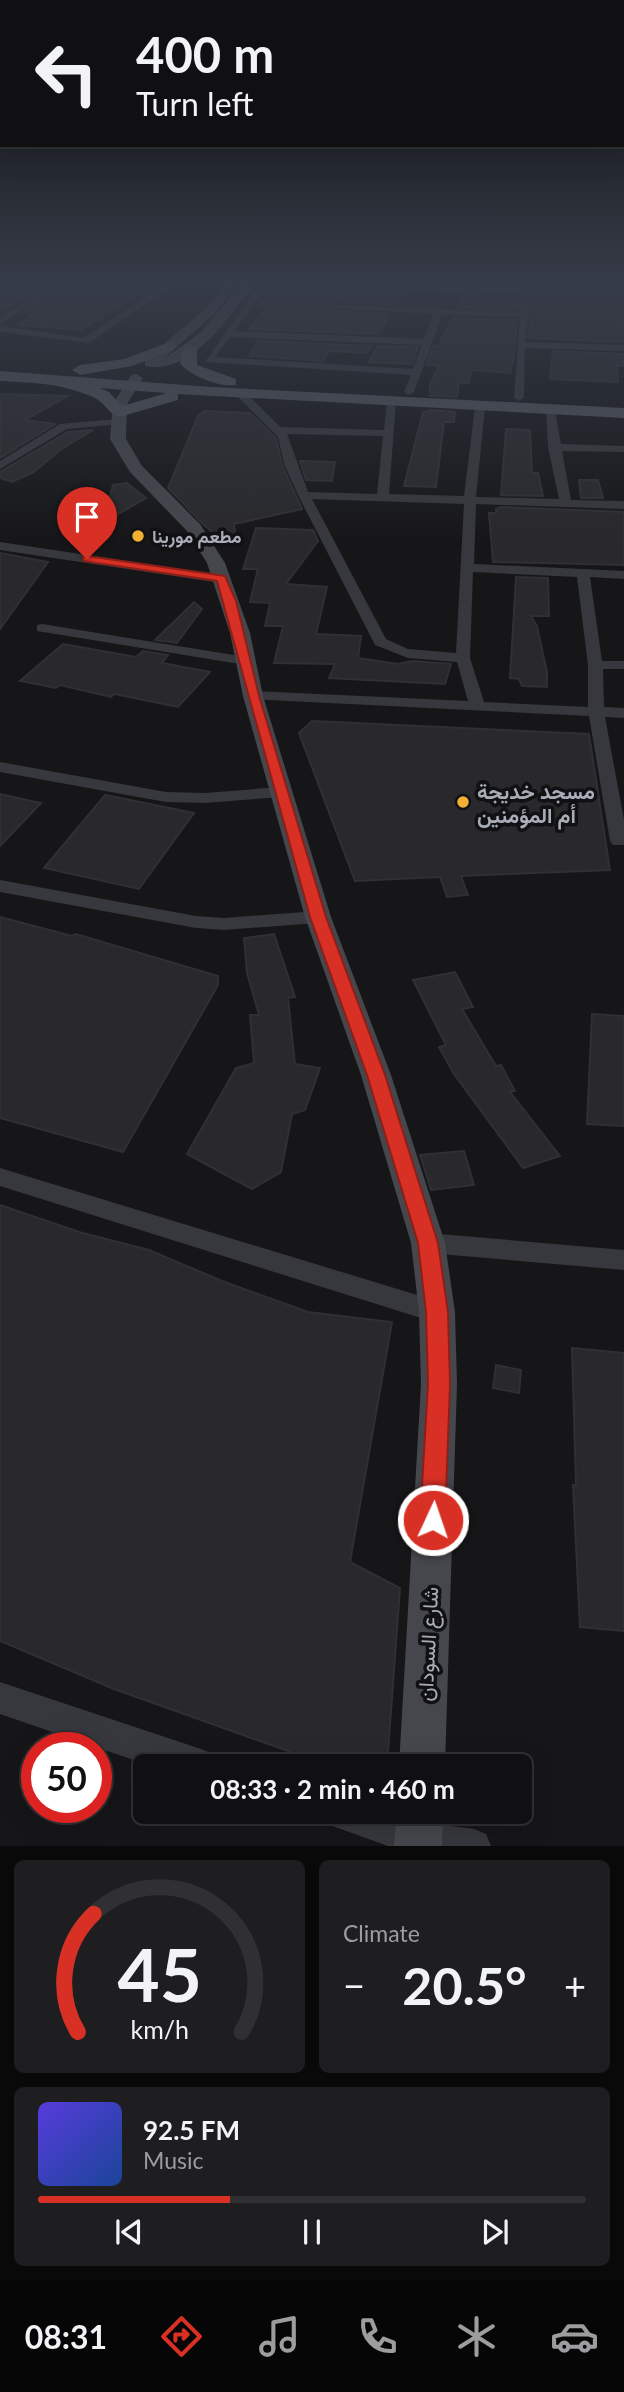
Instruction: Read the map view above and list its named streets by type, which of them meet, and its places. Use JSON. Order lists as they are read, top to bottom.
{
  "streets": {
    "main road": ["شارع السودان"]
  },
  "places": ["مطعم مورينا", "مسجد خديجة أم المؤمنين"],
  "page": {
    "turn": ["400 m", "Turn left"],
    "limit": "50",
    "trip": "08:33 · 2 min · 460 m",
    "tile": "Climate",
    "heat": ["−", "20.5°", "+"],
    "song": ["92.5 FM", "Music"],
    "tabs": "08:31",
    "gauge": ["45", "km/h"]
  }
}
